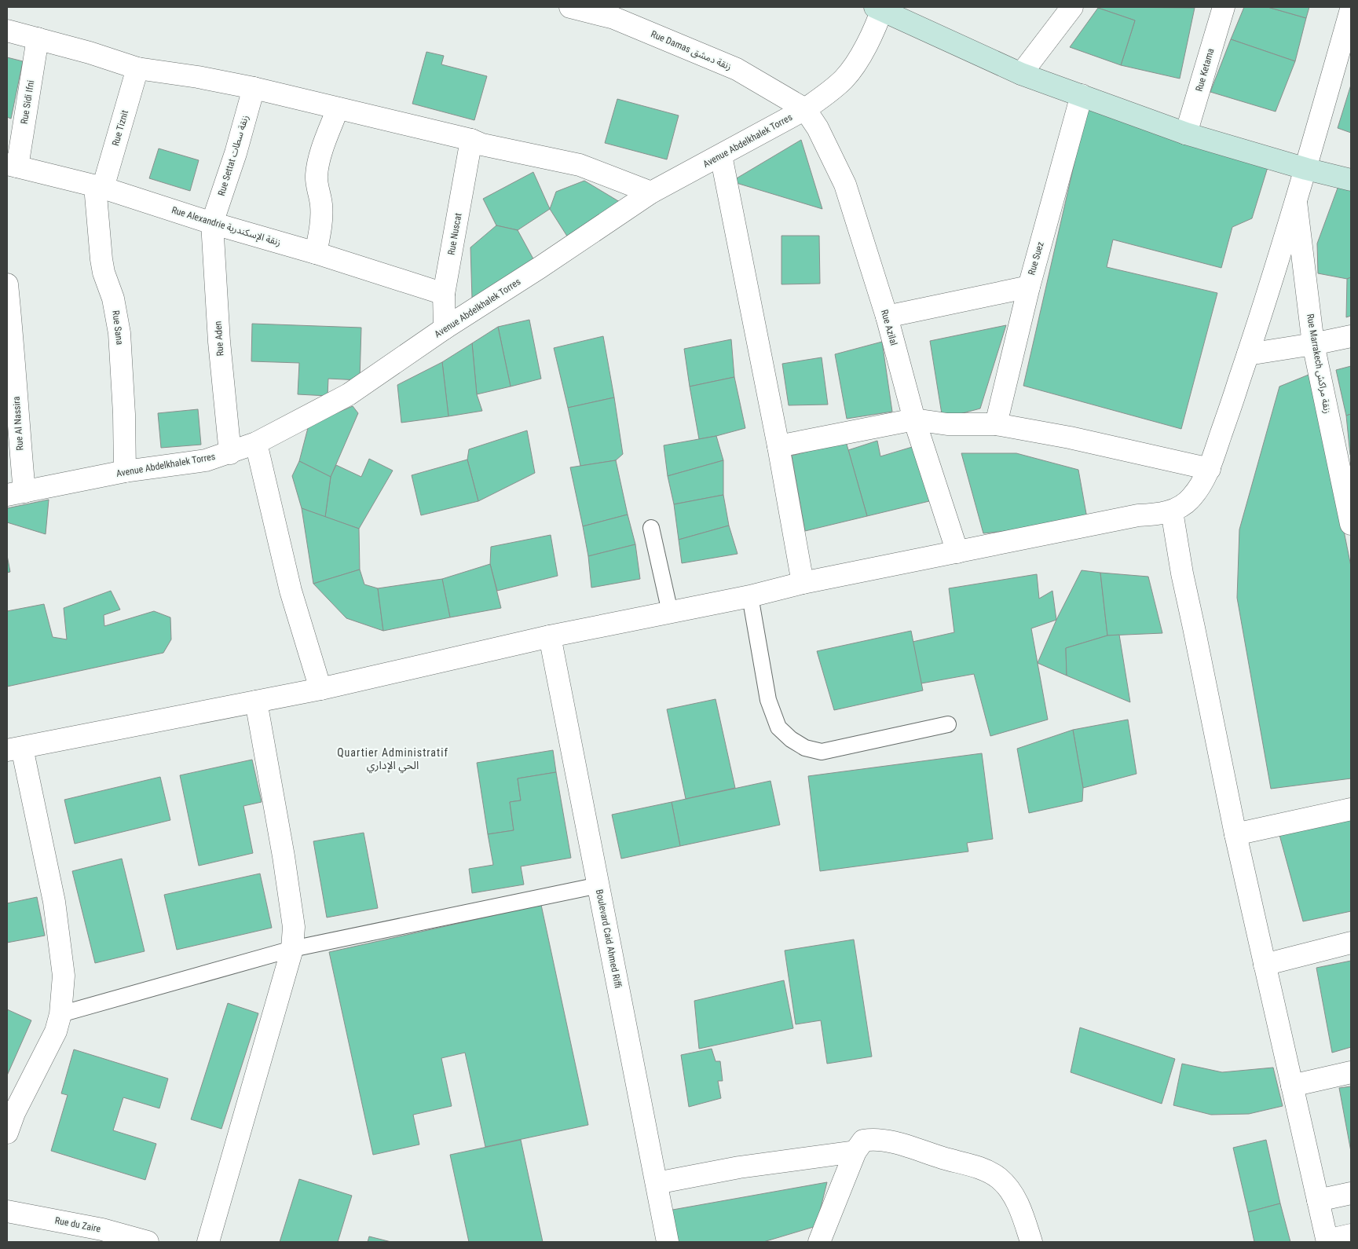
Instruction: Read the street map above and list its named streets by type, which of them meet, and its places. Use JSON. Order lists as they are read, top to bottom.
{
  "streets": {
    "street": [
      "Rue Damas زنقة دمشق",
      "Rue Ketama",
      "Rue Sidi Ifni",
      "Rue Tiznit",
      "Avenue Abdelkhalek Torres",
      "Rue Settat زنقة سطات",
      "Rue Alexandrie زنقة الإسكندرية",
      "Rue Nuscat",
      "Rue Suez",
      "Rue Sana",
      "Rue Azilal",
      "Rue Aden",
      "Rue Marrakech زنقة مراكش",
      "Rue Al Nassira",
      "Boulevard Caid Ahmed Riffi",
      "Rue du Zaire"
    ]
  },
  "crossings": [
    ["Rue Damas زنقة دمشق", "Avenue Abdelkhalek Torres"],
    ["Rue Damas زنقة دمشق", "Rue Azilal"],
    ["Rue Sidi Ifni", "Rue Alexandrie زنقة الإسكندرية"],
    ["Rue Tiznit", "Rue Alexandrie زنقة الإسكندرية"],
    ["Rue Tiznit", "Rue Sana"],
    ["Avenue Abdelkhalek Torres", "Rue Nuscat"],
    ["Avenue Abdelkhalek Torres", "Rue Sana"],
    ["Avenue Abdelkhalek Torres", "Rue Azilal"],
    ["Avenue Abdelkhalek Torres", "Rue Aden"],
    ["Avenue Abdelkhalek Torres", "Rue Al Nassira"],
    ["Rue Settat زنقة سطات", "Rue Alexandrie زنقة الإسكندرية"],
    ["Rue Settat زنقة سطات", "Rue Aden"],
    ["Rue Alexandrie زنقة الإسكندرية", "Rue Nuscat"],
    ["Rue Alexandrie زنقة الإسكندرية", "Rue Sana"],
    ["Rue Alexandrie زنقة الإسكندرية", "Rue Aden"]
  ],
  "districts": ["Quartier Administratif الحي الإداري"]
}
